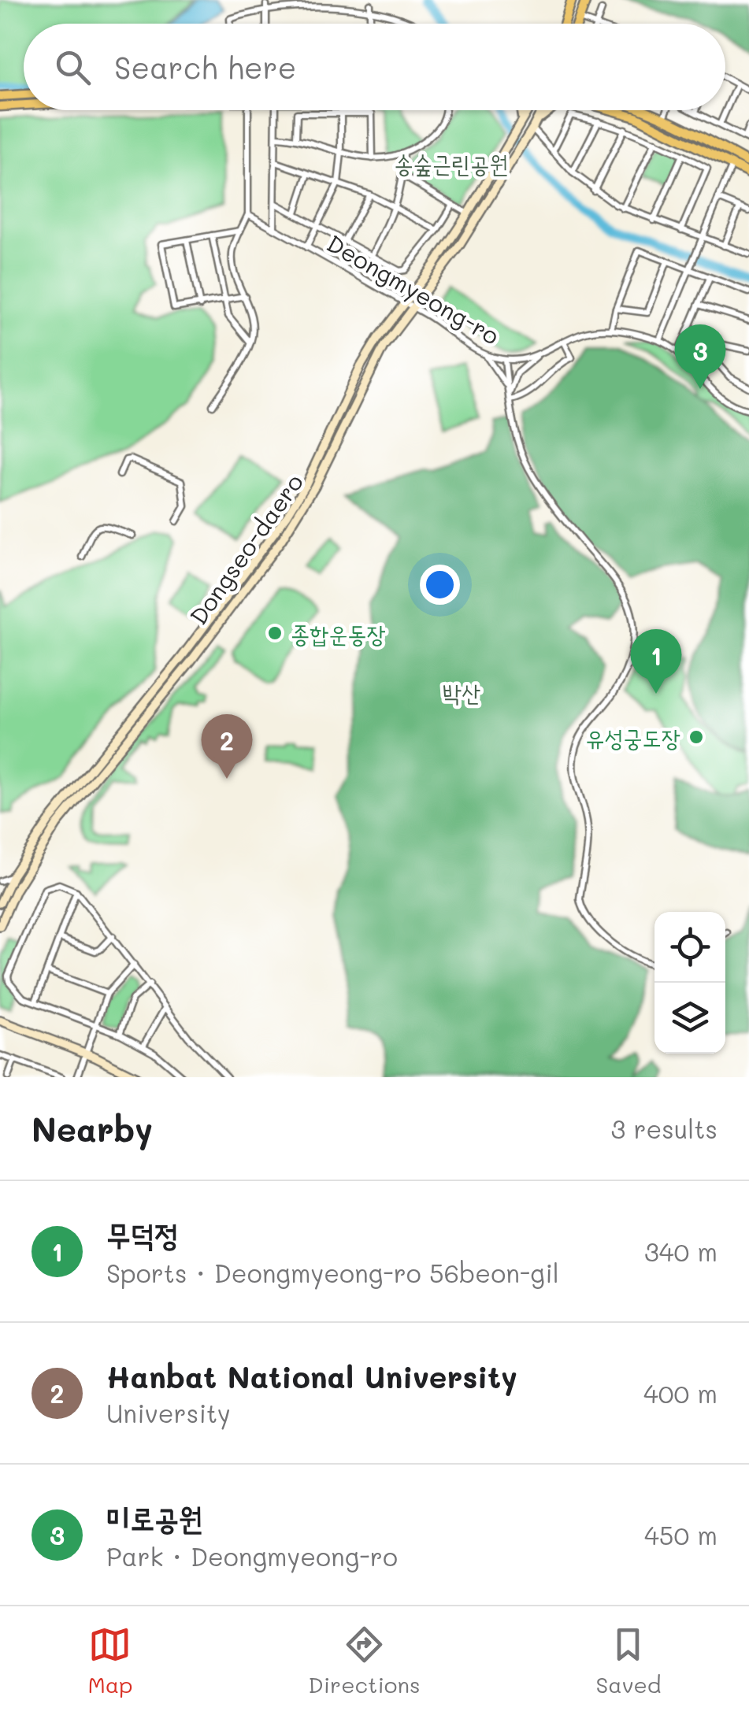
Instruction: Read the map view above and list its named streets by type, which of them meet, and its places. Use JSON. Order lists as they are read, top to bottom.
{
  "streets": {
    "street": ["Deongmyeong-ro", "Dongseo-daero"]
  },
  "crossings": [
    ["Deongmyeong-ro", "Dongseo-daero"]
  ],
  "parks": ["송숲근린공원", "박산"],
  "places": ["종합운동장", "유성궁도장"],
  "page": {
    "search": "Search here",
    "pins": ["3", "1", "2"],
    "heading": ["Nearby", "3 results"],
    "list": [
      {
        "mark": "1",
        "name": "무덕정",
        "note": "Sports · Deongmyeong-ro 56beon-gil",
        "value": "340 m"
      },
      {
        "mark": "2",
        "name": "Hanbat National University",
        "note": "University",
        "value": "400 m"
      },
      {
        "mark": "3",
        "name": "미로공원",
        "note": "Park · Deongmyeong-ro",
        "value": "450 m"
      }
    ],
    "nav": ["Map", "Directions", "Saved"]
  }
}
